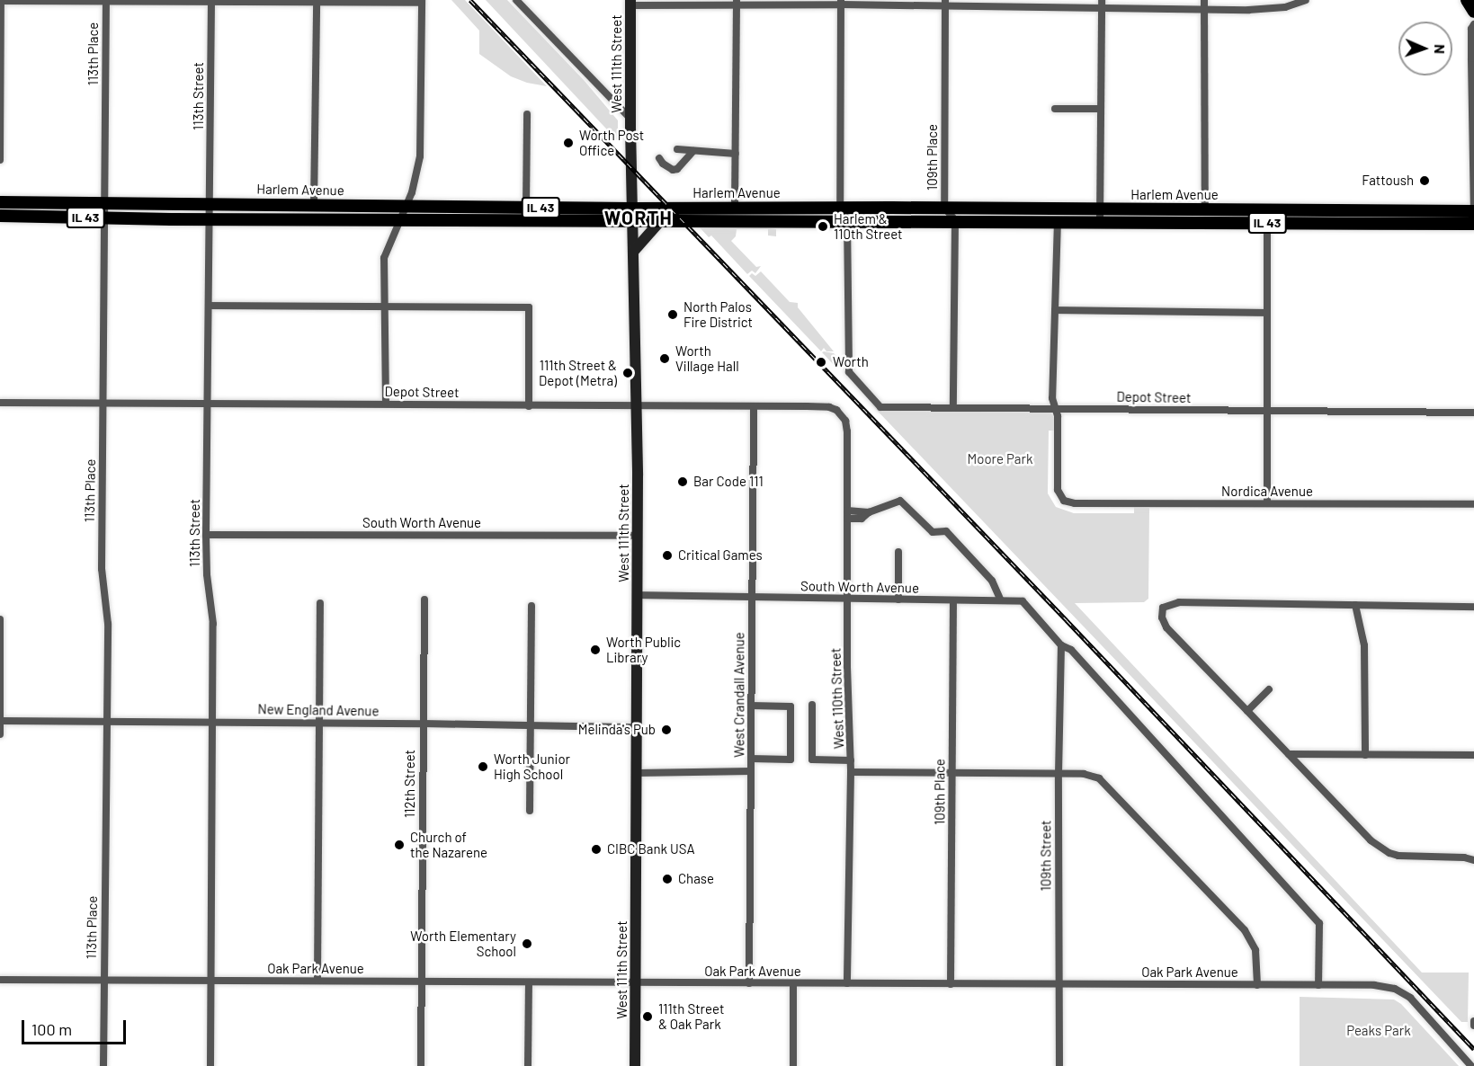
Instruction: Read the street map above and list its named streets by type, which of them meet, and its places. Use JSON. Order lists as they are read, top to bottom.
{
  "streets": {
    "main road": ["West 111th Street", "Harlem Avenue", "IL 43"],
    "street": [
      "113th Place",
      "113th Street",
      "109th Place",
      "Depot Street",
      "Nordica Avenue",
      "South Worth Avenue",
      "West Crandall Avenue",
      "West 110th Street",
      "New England Avenue",
      "112th Street",
      "109th Street",
      "Oak Park Avenue"
    ]
  },
  "crossings": [
    ["113th Place", "Harlem Avenue"],
    ["113th Place", "Depot Street"],
    ["113th Place", "New England Avenue"],
    ["113th Place", "Oak Park Avenue"],
    ["West 111th Street", "Harlem Avenue"],
    ["West 111th Street", "Depot Street"],
    ["West 111th Street", "South Worth Avenue"],
    ["West 111th Street", "New England Avenue"],
    ["West 111th Street", "Oak Park Avenue"],
    ["113th Street", "Harlem Avenue"],
    ["113th Street", "Depot Street"],
    ["113th Street", "South Worth Avenue"],
    ["113th Street", "New England Avenue"],
    ["113th Street", "Oak Park Avenue"],
    ["109th Place", "Harlem Avenue"],
    ["109th Place", "South Worth Avenue"],
    ["109th Place", "Oak Park Avenue"],
    ["Harlem Avenue", "Depot Street"],
    ["Depot Street", "Nordica Avenue"],
    ["Depot Street", "West Crandall Avenue"],
    ["Depot Street", "West 110th Street"],
    ["South Worth Avenue", "West Crandall Avenue"],
    ["South Worth Avenue", "West 110th Street"],
    ["South Worth Avenue", "109th Street"],
    ["South Worth Avenue", "Oak Park Avenue"],
    ["West Crandall Avenue", "Oak Park Avenue"],
    ["West 110th Street", "Oak Park Avenue"],
    ["New England Avenue", "112th Street"],
    ["112th Street", "Oak Park Avenue"],
    ["109th Street", "Oak Park Avenue"]
  ],
  "districts": ["WORTH"],
  "parks": ["Moore Park", "Peaks Park"],
  "places": [
    "Worth Post Office",
    "Fattoush",
    "Harlem & 110th Street",
    "North Palos Fire District",
    "Worth Village Hall",
    "Worth",
    "111th Street & Depot (Metra)",
    "Bar Code 111",
    "Critical Games",
    "Worth Public Library",
    "Melinda's Pub",
    "Worth Junior High School",
    "Church of the Nazarene",
    "CIBC Bank USA",
    "Chase",
    "Worth Elementary School",
    "111th Street & Oak Park"
  ],
  "scale_bar": "100 m",
  "north": "right"
}
